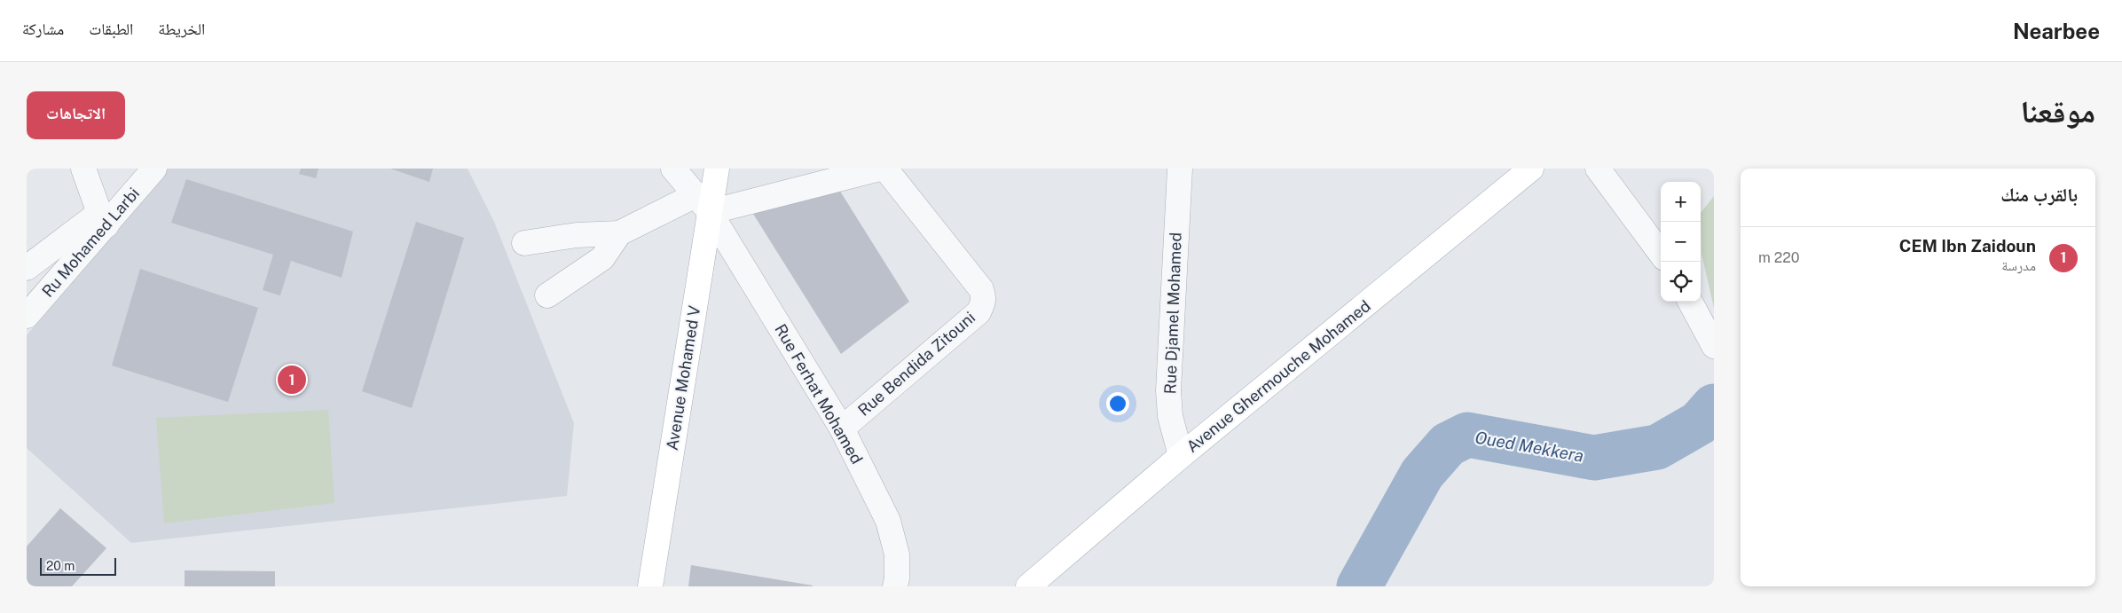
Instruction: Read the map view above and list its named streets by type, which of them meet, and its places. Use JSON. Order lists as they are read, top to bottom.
{
  "streets": {
    "main road": ["Avenue Ghermouche Mohamed", "Avenue Mohamed V"],
    "street": [
      "Ru Mohamed Larbi",
      "Rue Djamel Mohamed",
      "Rue Bendida Zitouni",
      "Rue Ferhat Mohamed"
    ]
  },
  "crossings": [
    ["Rue Djamel Mohamed", "Avenue Ghermouche Mohamed"],
    ["Rue Bendida Zitouni", "Rue Ferhat Mohamed"],
    ["Avenue Mohamed V", "Rue Ferhat Mohamed"]
  ],
  "water": ["Oued Mekkera"],
  "scale_bar": "20 m",
  "page": {
    "header": "Nearbee",
    "nav": ["الخريطة", "الطبقات", "مشاركة"],
    "title": "موقعنا",
    "buttons": "الاتجاهات",
    "heading": "بالقرب منك",
    "map_buttons": ["+", "−"],
    "list": [
      {
        "mark": "1",
        "name": "CEM Ibn Zaidoun",
        "note": "مدرسة",
        "value": "220 m"
      }
    ],
    "pins": "1",
    "scale": "20 m"
  }
}
